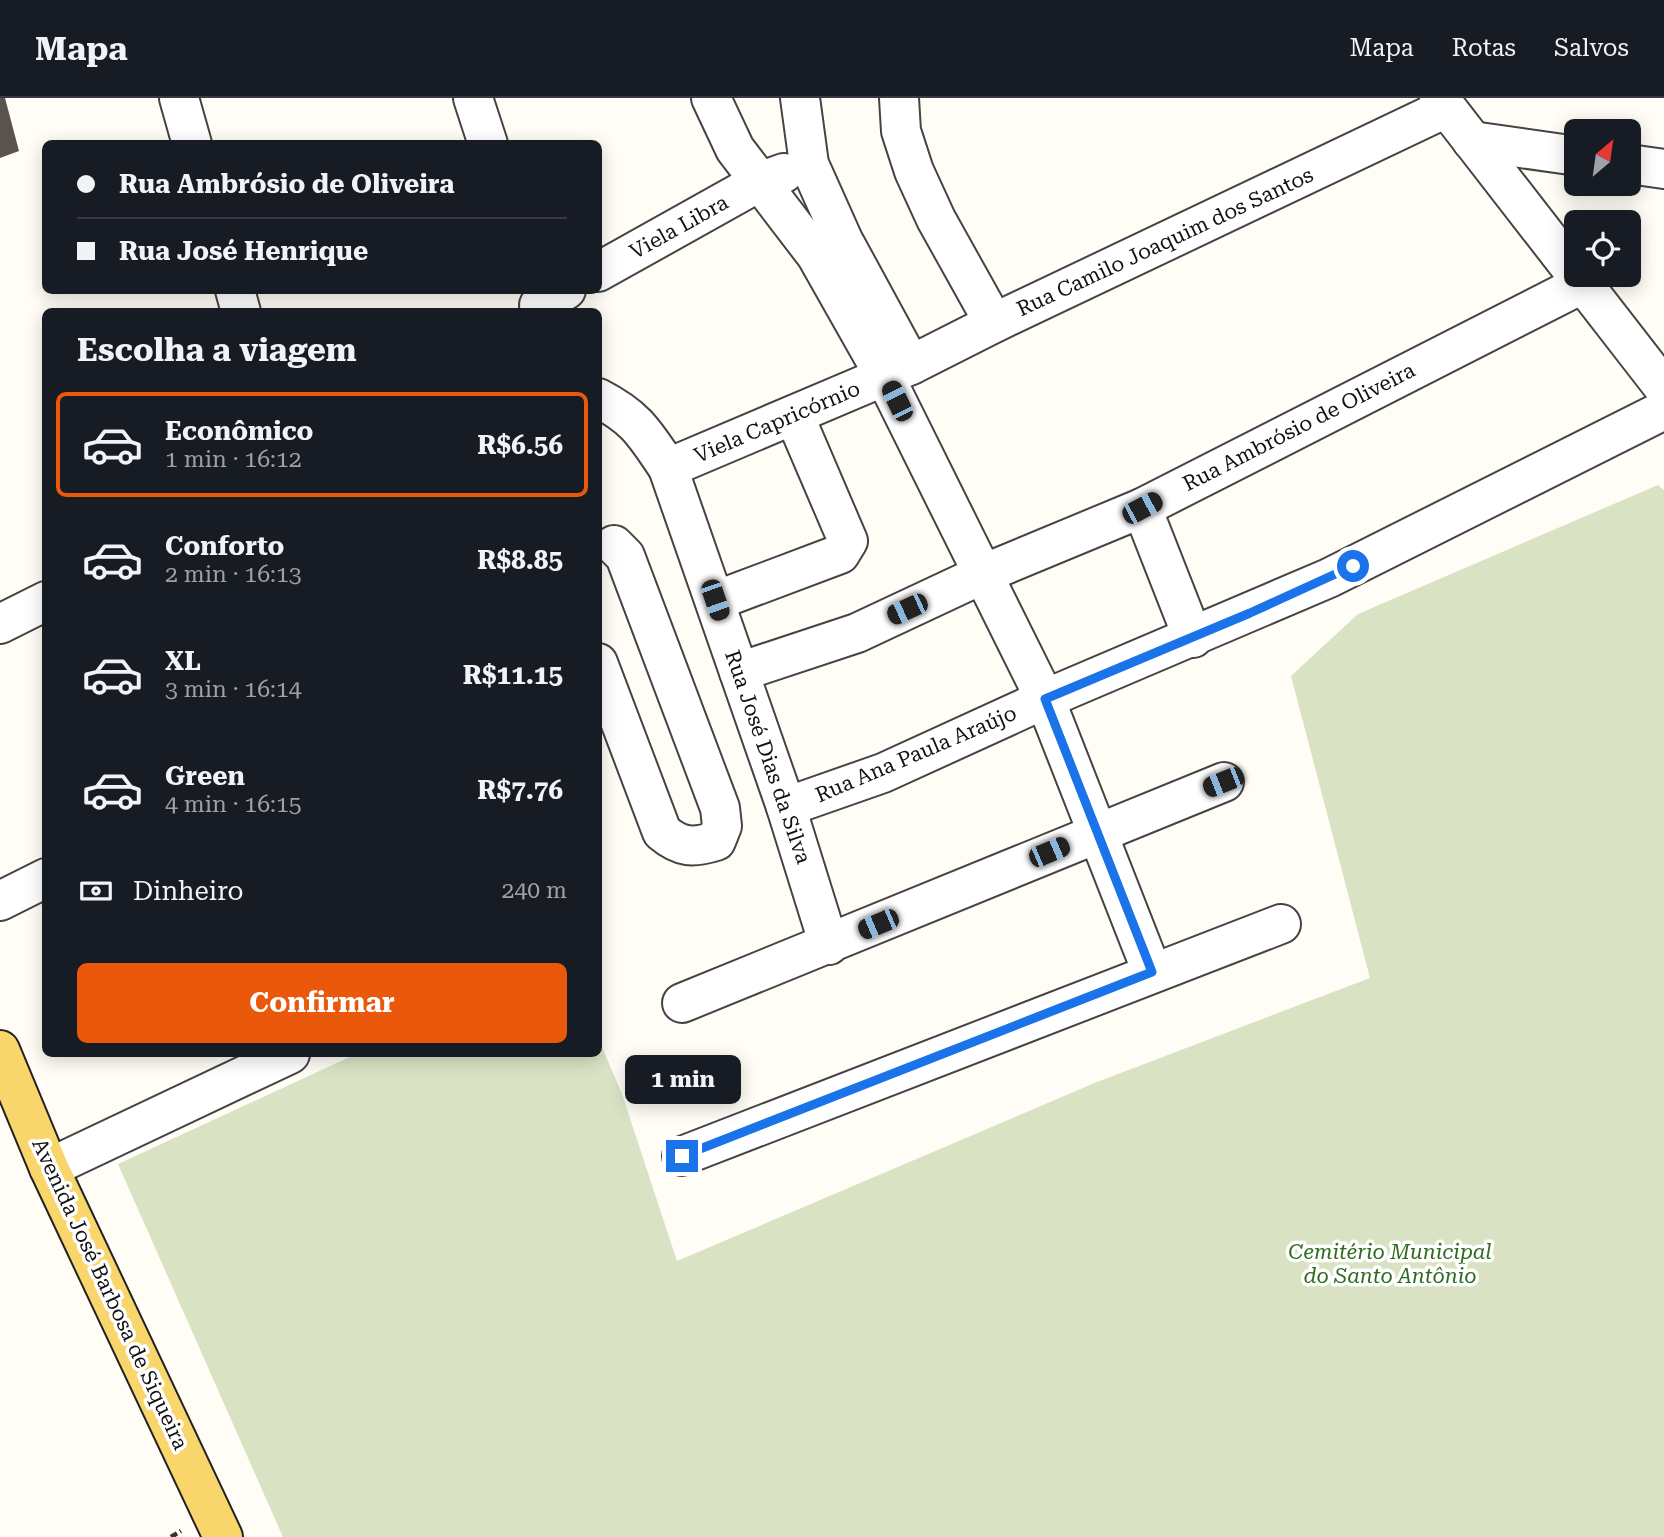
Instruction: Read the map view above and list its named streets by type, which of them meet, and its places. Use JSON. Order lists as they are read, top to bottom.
{
  "streets": {
    "main road": ["Avenida José Barbosa de Siqueira"],
    "street": [
      "Viela Libra",
      "Rua Camilo Joaquim dos Santos",
      "Viela Capricórnio",
      "Rua Ambrósio de Oliveira",
      "Rua Ana Paula Araújo",
      "Rua José Dias da Silva"
    ]
  },
  "crossings": [
    ["Rua Camilo Joaquim dos Santos", "Viela Capricórnio"],
    ["Viela Capricórnio", "Rua José Dias da Silva"],
    ["Rua Ambrósio de Oliveira", "Rua José Dias da Silva"],
    ["Rua Ana Paula Araújo", "Rua José Dias da Silva"]
  ],
  "parks": ["Cemitério Municipal do Santo Antônio"],
  "north": "top right",
  "page": {
    "header": "Mapa",
    "nav": ["Mapa", "Rotas", "Salvos"],
    "banner": ["Rua Ambrósio de Oliveira", "Rua José Henrique"],
    "heading": "Escolha a viagem",
    "list": [
      {
        "name": "Econômico",
        "note": "1 min · 16:12",
        "value": "R$6.56"
      },
      {
        "name": "Conforto",
        "note": "2 min · 16:13",
        "value": "R$8.85"
      },
      {
        "name": "XL",
        "note": "3 min · 16:14",
        "value": "R$11.15"
      },
      {
        "name": "Green",
        "note": "4 min · 16:15",
        "value": "R$7.76"
      }
    ],
    "pay": ["Dinheiro", "240 m"],
    "buttons": "Confirmar",
    "bubble": "1 min"
  }
}
